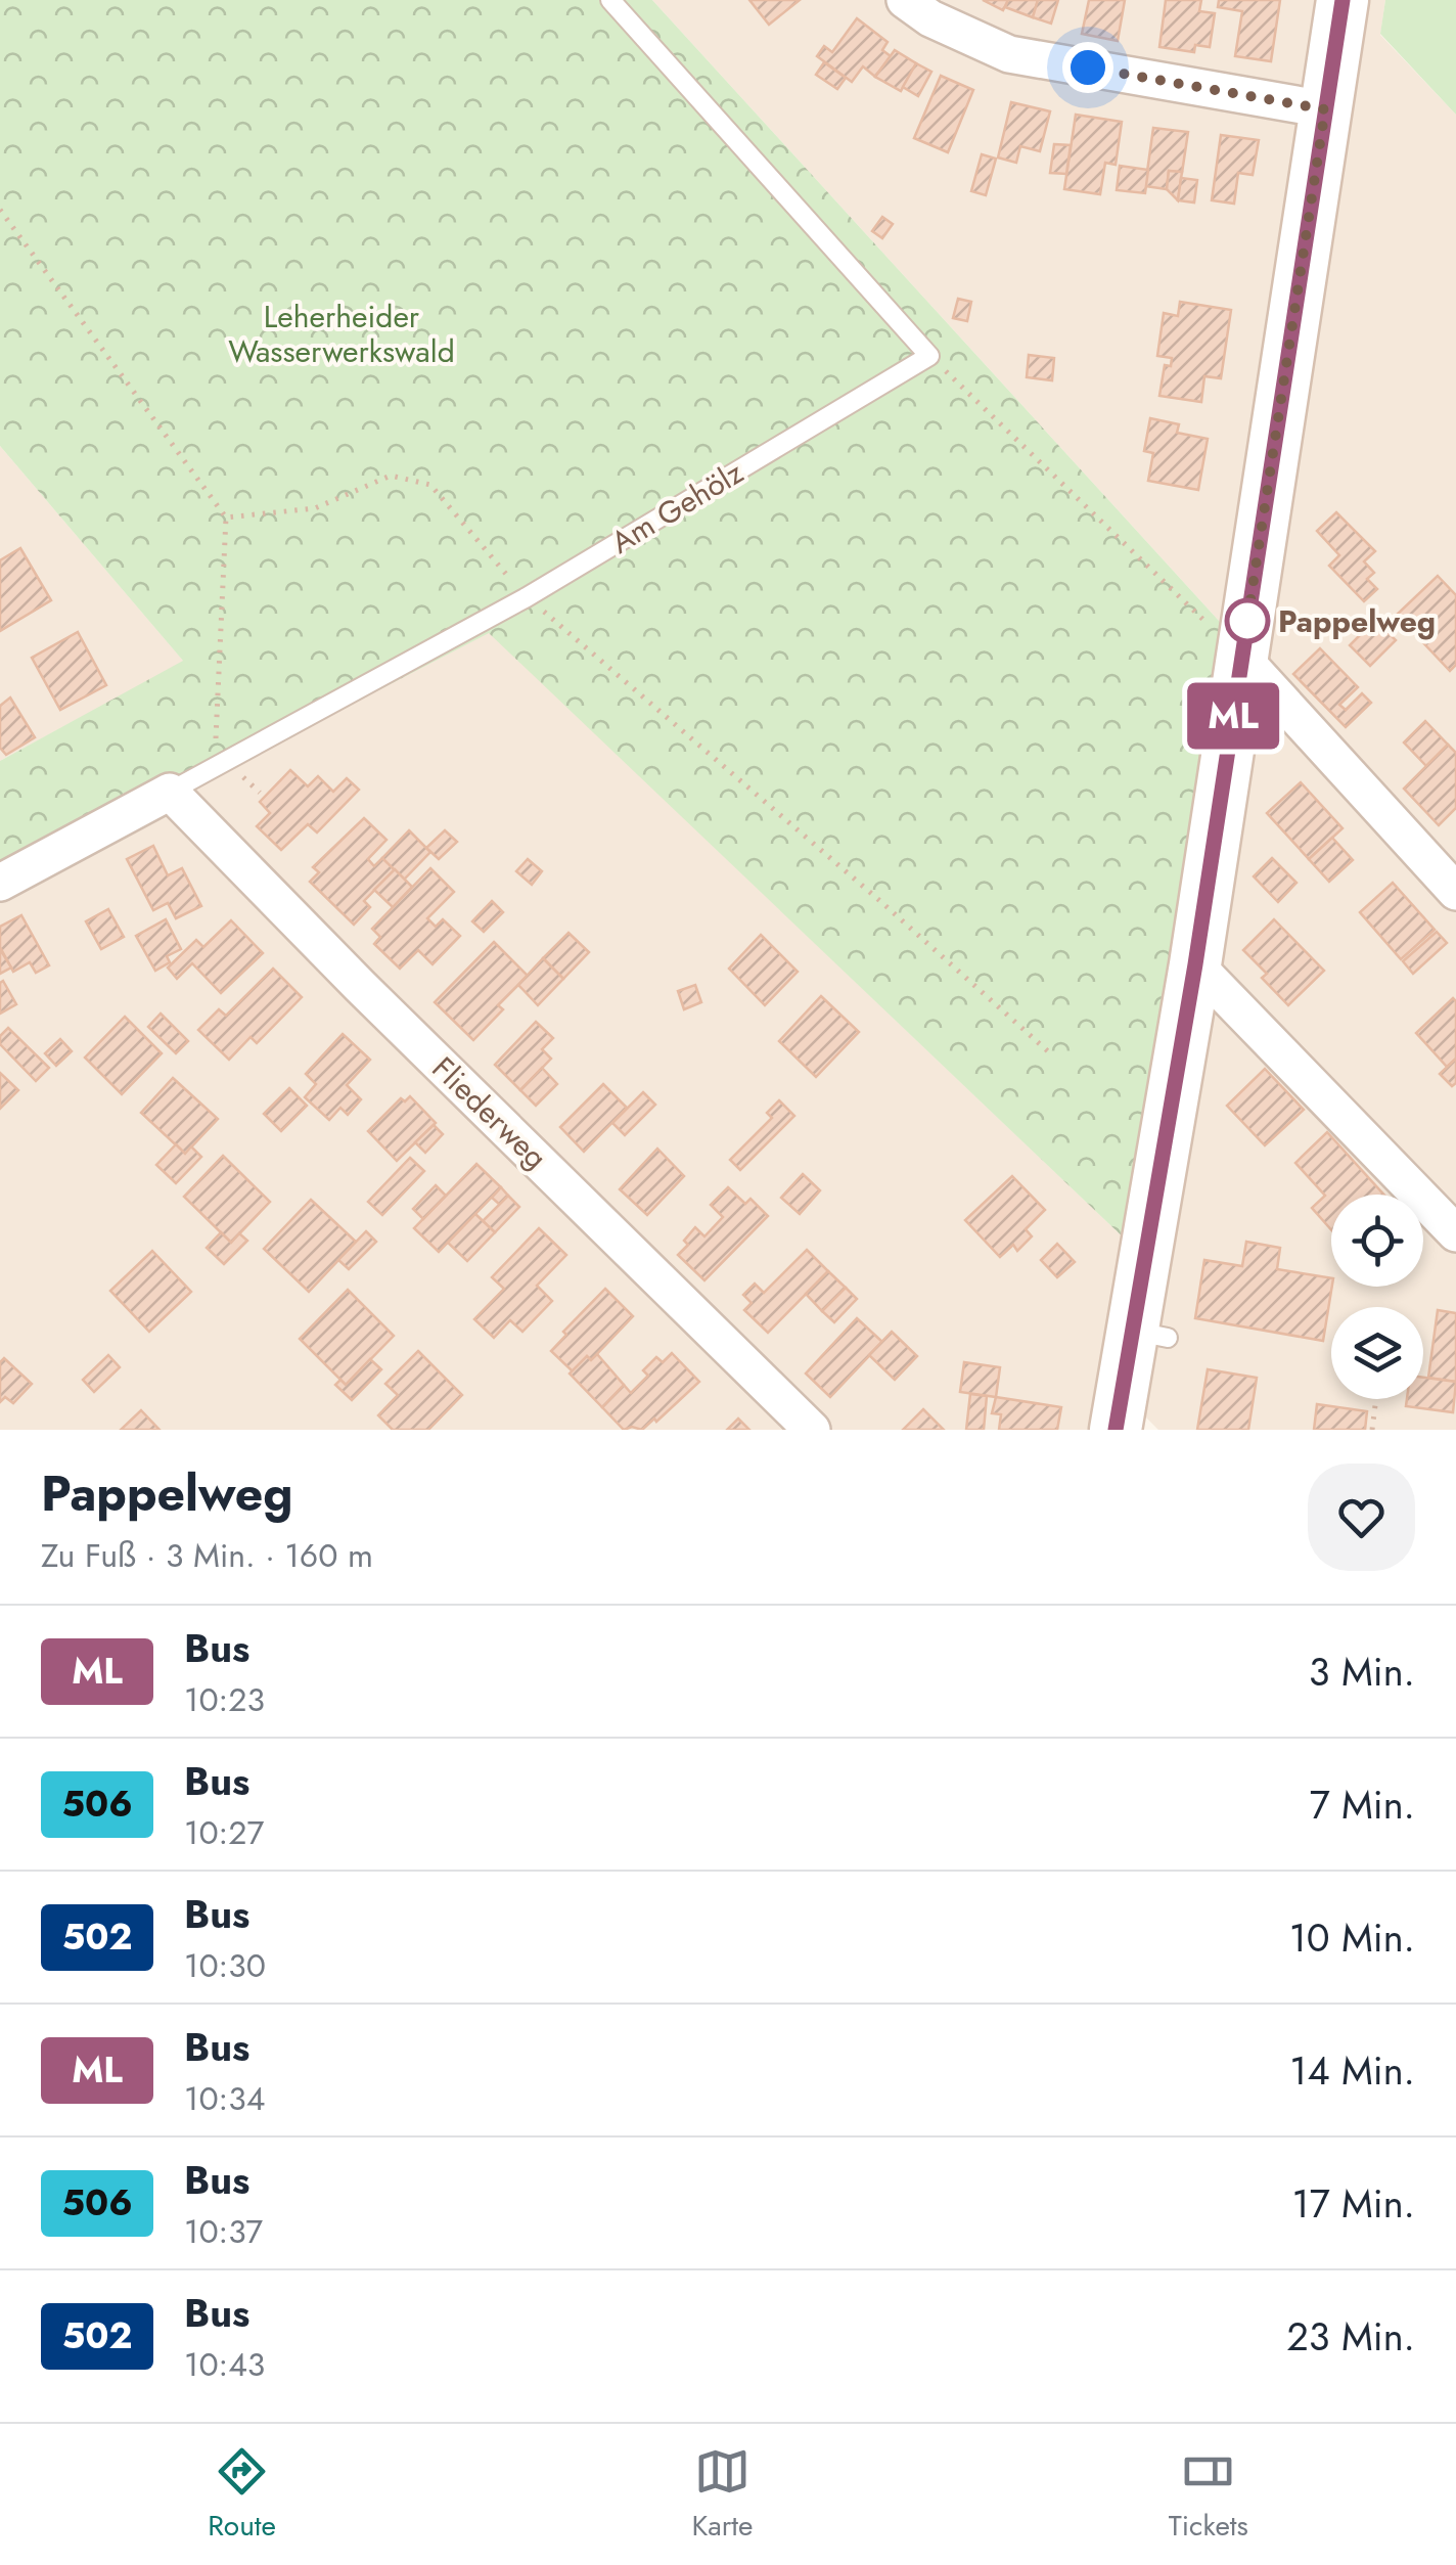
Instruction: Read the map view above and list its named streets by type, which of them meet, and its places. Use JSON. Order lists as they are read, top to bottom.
{
  "streets": {
    "street": ["Am Gehölz", "Fliederweg"]
  },
  "crossings": [
    ["Am Gehölz", "Fliederweg"]
  ],
  "parks": ["Leherheider Wasserwerkswald"],
  "places": ["Pappelweg"],
  "lines": ["bus line ML"],
  "page": {
    "on_map": "ML",
    "heading": ["Pappelweg", "Zu Fuß · 3 Min. · 160 m"],
    "list": [
      {
        "mark": "ML",
        "name": "Bus",
        "note": "10:23",
        "value": "3 Min."
      },
      {
        "mark": "506",
        "name": "Bus",
        "note": "10:27",
        "value": "7 Min."
      },
      {
        "mark": "502",
        "name": "Bus",
        "note": "10:30",
        "value": "10 Min."
      },
      {
        "mark": "ML",
        "name": "Bus",
        "note": "10:34",
        "value": "14 Min."
      },
      {
        "mark": "506",
        "name": "Bus",
        "note": "10:37",
        "value": "17 Min."
      },
      {
        "mark": "502",
        "name": "Bus",
        "note": "10:43",
        "value": "23 Min."
      }
    ],
    "tabs": ["Route", "Karte", "Tickets"]
  }
}
